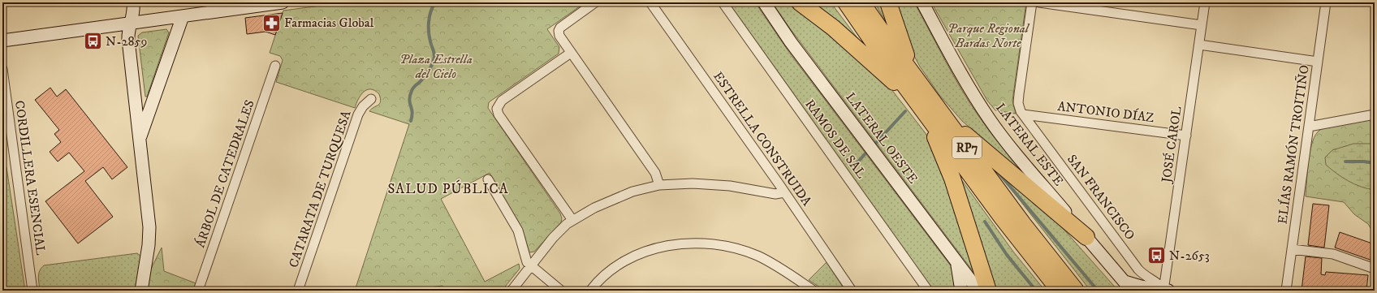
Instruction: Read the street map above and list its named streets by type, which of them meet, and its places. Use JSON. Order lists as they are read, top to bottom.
{
  "streets": {
    "highway": ["RP7"],
    "main road": ["LATERAL OESTE", "LATERAL ESTE"],
    "street": [
      "ANTONIO DÍAZ",
      "ESTRELLA CONSTRUIDA",
      "RAMOS DE SAL",
      "JOSÉ CAROL",
      "ELÍAS RAMÓN TROITIÑO",
      "ÁRBOL DE CATEDRALES",
      "CORDILLERA ESENCIAL",
      "CATARATA DE TURQUESA",
      "SAN FRANCISCO"
    ]
  },
  "crossings": [
    ["ANTONIO DÍAZ", "JOSÉ CAROL"],
    ["ANTONIO DÍAZ", "SAN FRANCISCO"],
    ["JOSÉ CAROL", "SAN FRANCISCO"]
  ],
  "districts": ["SALUD PÚBLICA"],
  "parks": ["Parque Regional Bardas Norte", "Plaza Estrella del Cielo"],
  "places": {
    "pharmacy": ["Farmacias Global"],
    "bus stop": ["N-2859", "N-2653"]
  }
}
